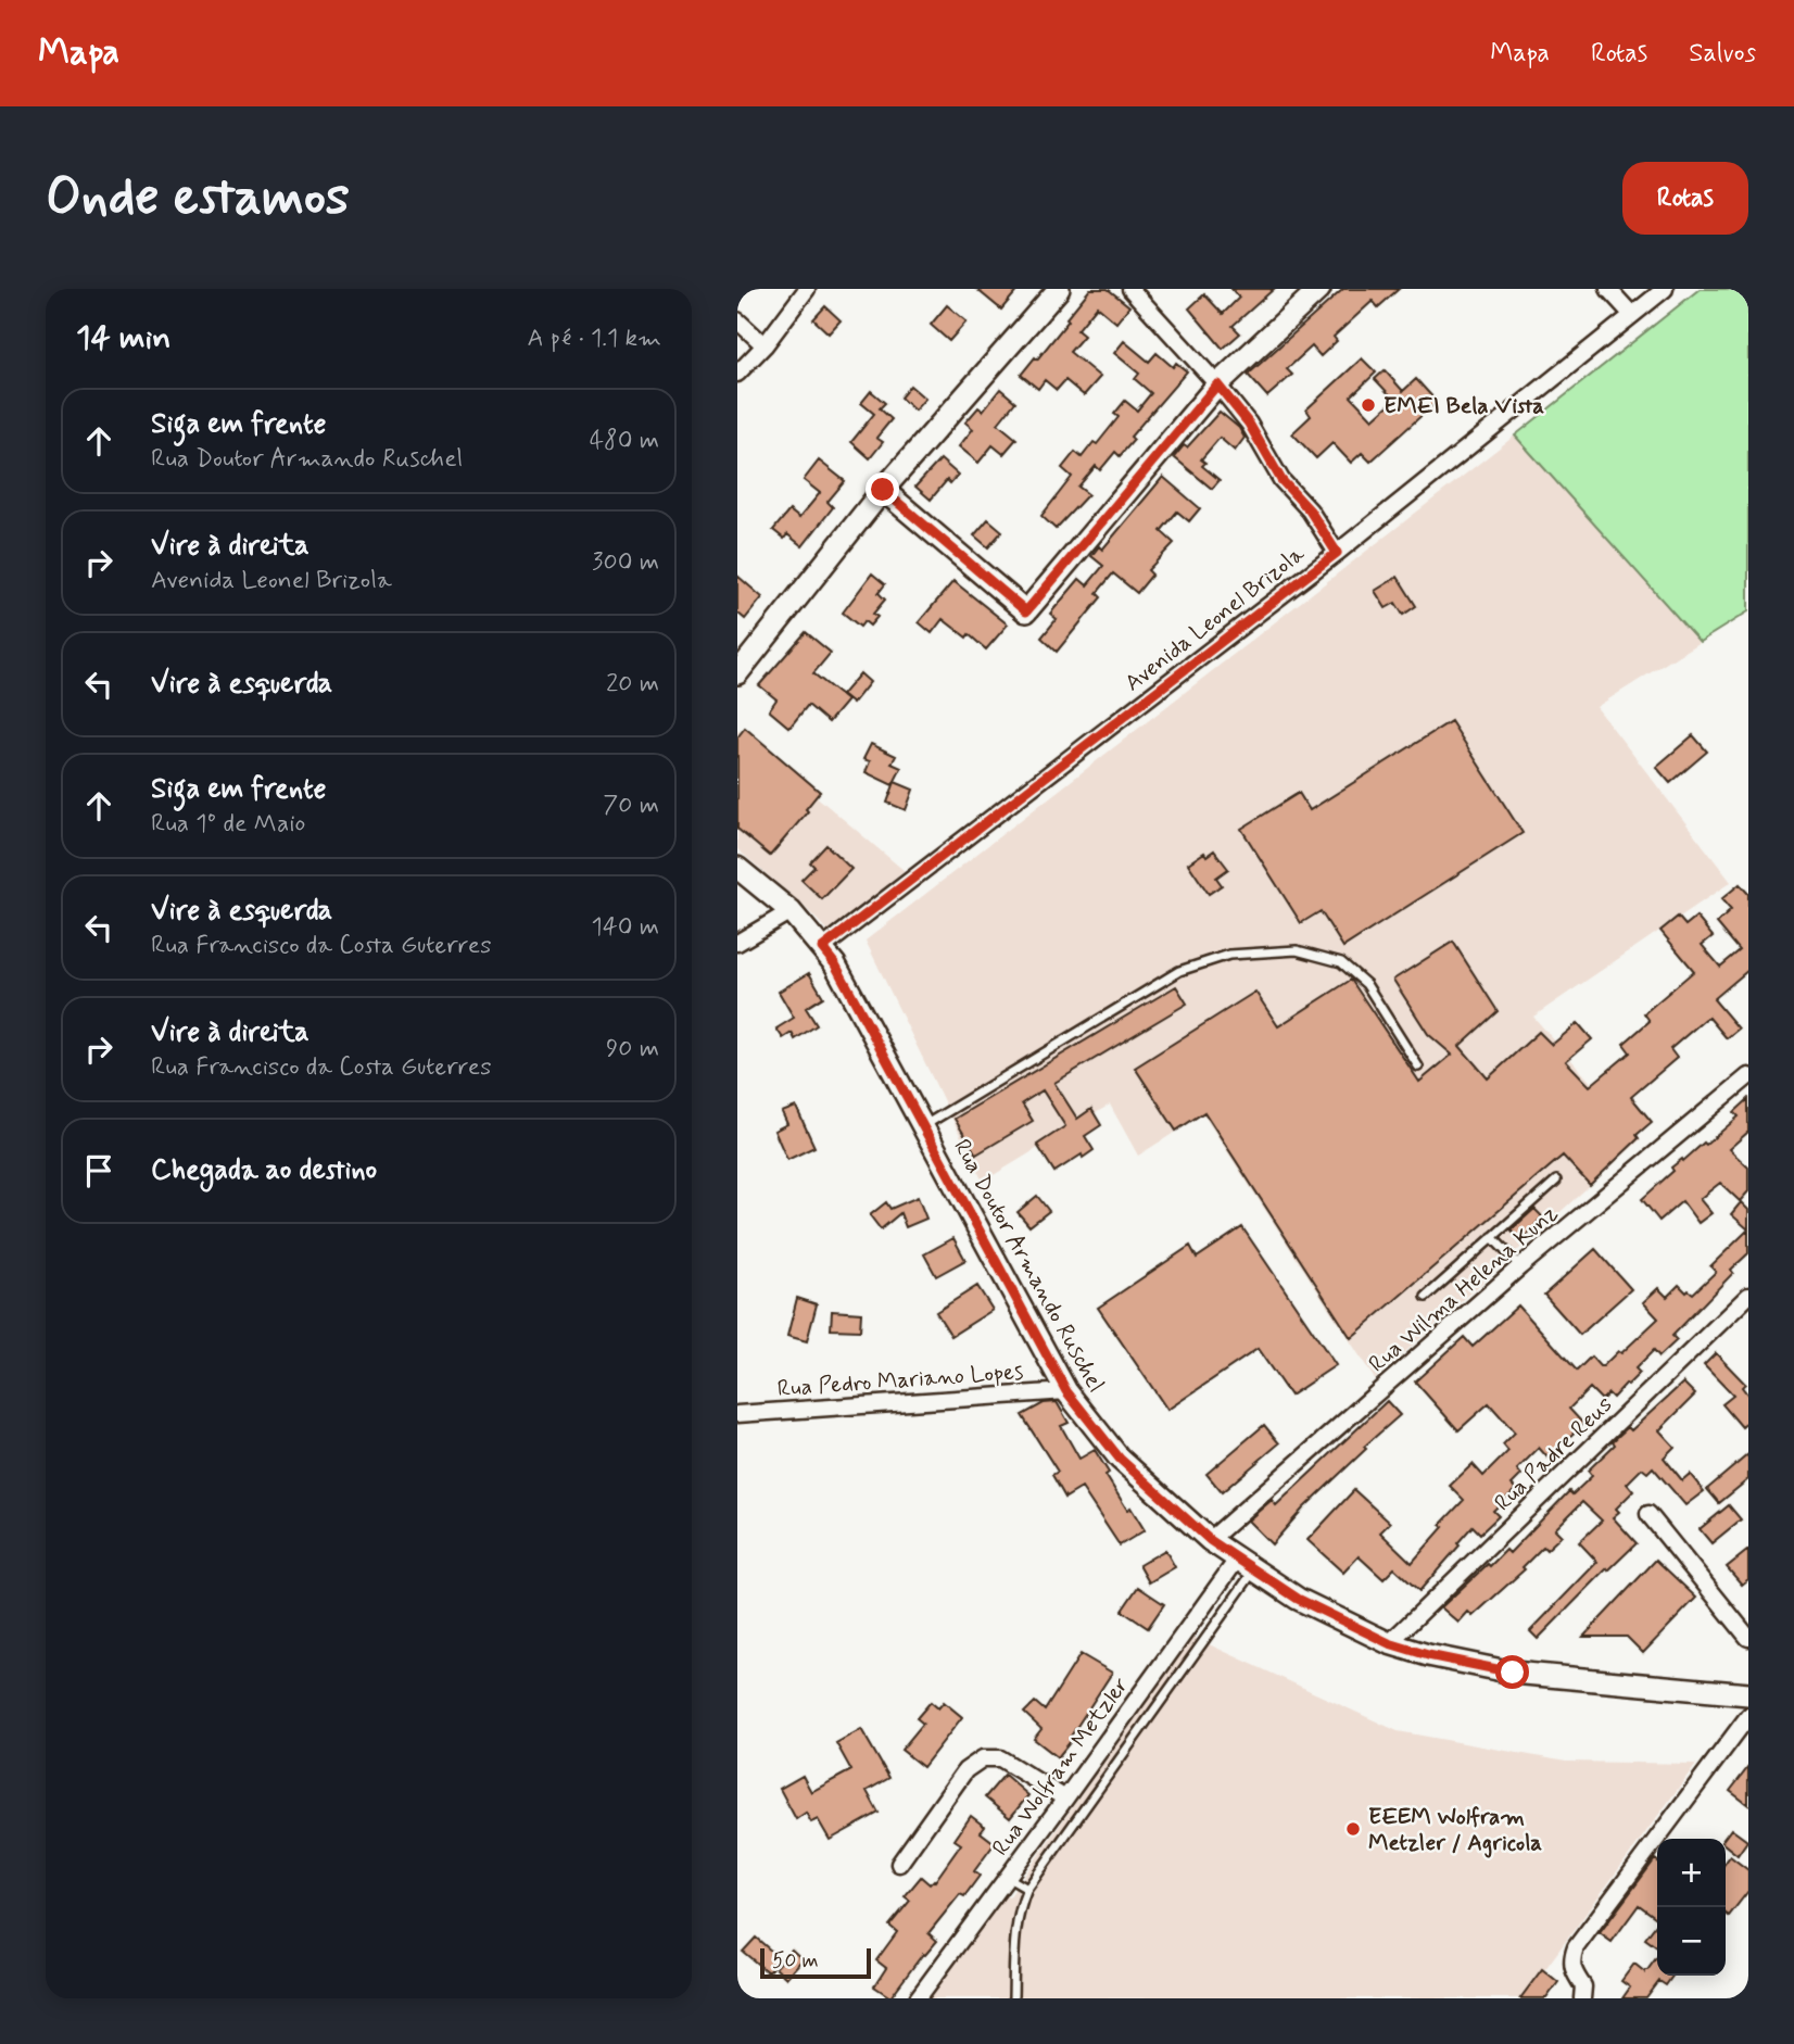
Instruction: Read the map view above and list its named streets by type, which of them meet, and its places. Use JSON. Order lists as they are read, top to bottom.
{
  "streets": {
    "main road": ["Rua Doutor Armando Ruschel"],
    "street": [
      "Avenida Leonel Brizola",
      "Rua Wilma Helena Kunz",
      "Rua Pedro Mariano Lopes",
      "Rua Padre Reus",
      "Rua Wolfram Metzler"
    ]
  },
  "crossings": [
    ["Avenida Leonel Brizola", "Rua Doutor Armando Ruschel"],
    ["Rua Doutor Armando Ruschel", "Rua Wilma Helena Kunz"],
    ["Rua Doutor Armando Ruschel", "Rua Pedro Mariano Lopes"],
    ["Rua Doutor Armando Ruschel", "Rua Padre Reus"],
    ["Rua Doutor Armando Ruschel", "Rua Wolfram Metzler"]
  ],
  "places": ["EMEI Bela Vista", "EEEM Wolfram Metzler / Agricola"],
  "scale_bar": "50 m",
  "page": {
    "header": "Mapa",
    "nav": ["Mapa", "Rotas", "Salvos"],
    "buttons": "Rotas",
    "title": "Onde estamos",
    "heading": ["14 min", "A pé · 1.1 km"],
    "list": [
      ["Siga em frente", "Rua Doutor Armando Ruschel", "480 m"],
      ["Vire à direita", "Avenida Leonel Brizola", "300 m"],
      ["Vire à esquerda", "20 m"],
      ["Siga em frente", "Rua 1º de Maio", "70 m"],
      ["Vire à esquerda", "Rua Francisco da Costa Guterres", "140 m"],
      ["Vire à direita", "Rua Francisco da Costa Guterres", "90 m"],
      "Chegada ao destino"
    ],
    "map_buttons": ["+", "−"],
    "scale": "50 m"
  }
}
